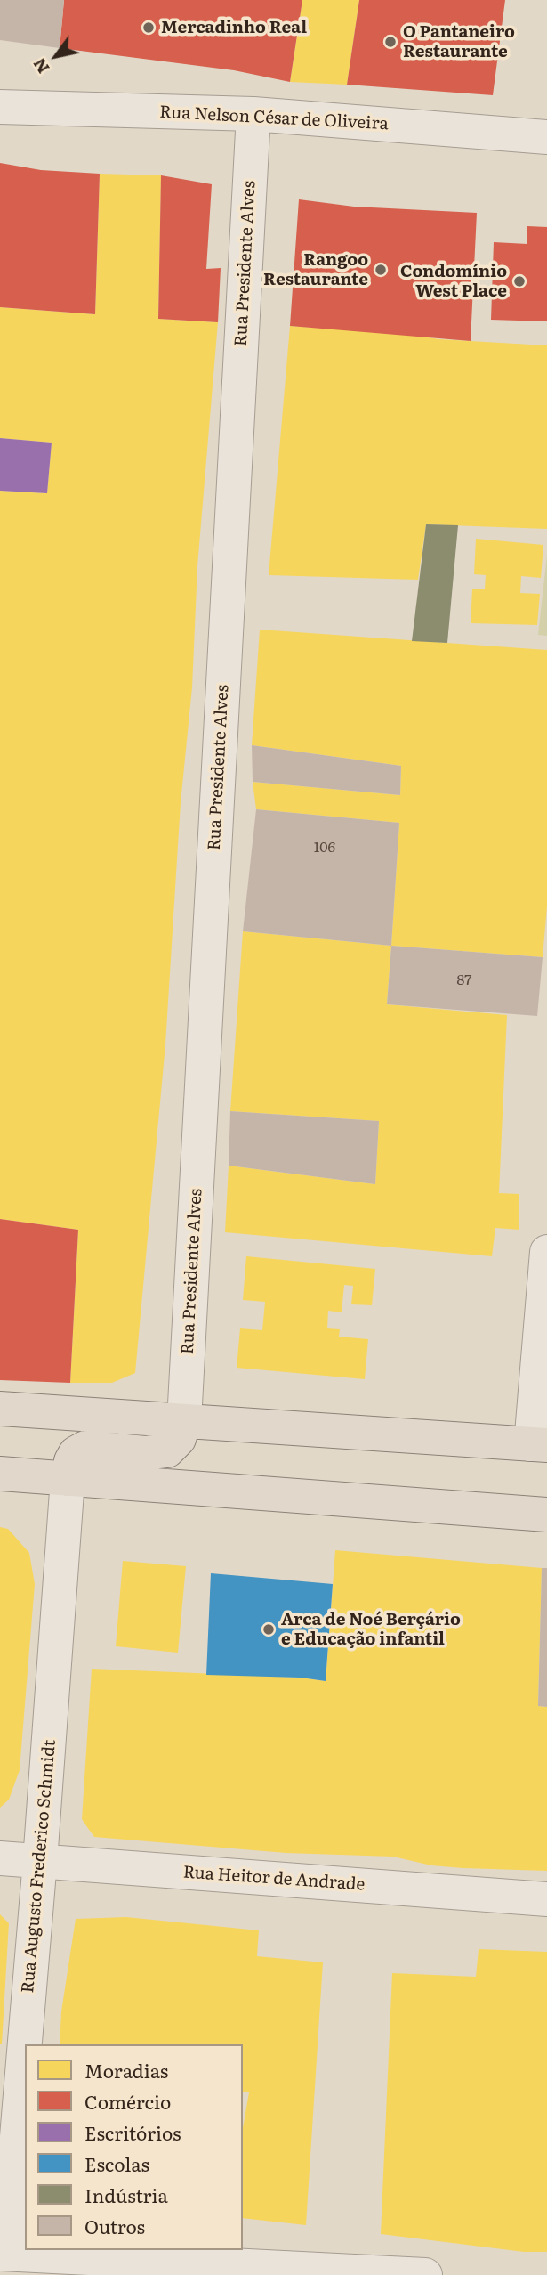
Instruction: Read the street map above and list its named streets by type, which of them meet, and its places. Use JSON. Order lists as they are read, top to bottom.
{
  "streets": {
    "street": [
      "Rua Nelson César de Oliveira",
      "Rua Presidente Alves",
      "Rua Augusto Frederico Schmidt",
      "Rua Heitor de Andrade"
    ]
  },
  "crossings": [
    ["Rua Nelson César de Oliveira", "Rua Presidente Alves"],
    ["Rua Augusto Frederico Schmidt", "Rua Heitor de Andrade"]
  ],
  "places": [
    "Mercadinho Real",
    "O Pantaneiro Restaurante",
    "Rangoo Restaurante",
    "Condomínio West Place",
    "Arca de Noé Berçário e Educação infantil"
  ],
  "house_numbers": ["106", "87"],
  "legend": [
    "Moradias",
    "Comércio",
    "Escritórios",
    "Escolas",
    "Indústria",
    "Outros"
  ],
  "north": "bottom left"
}
